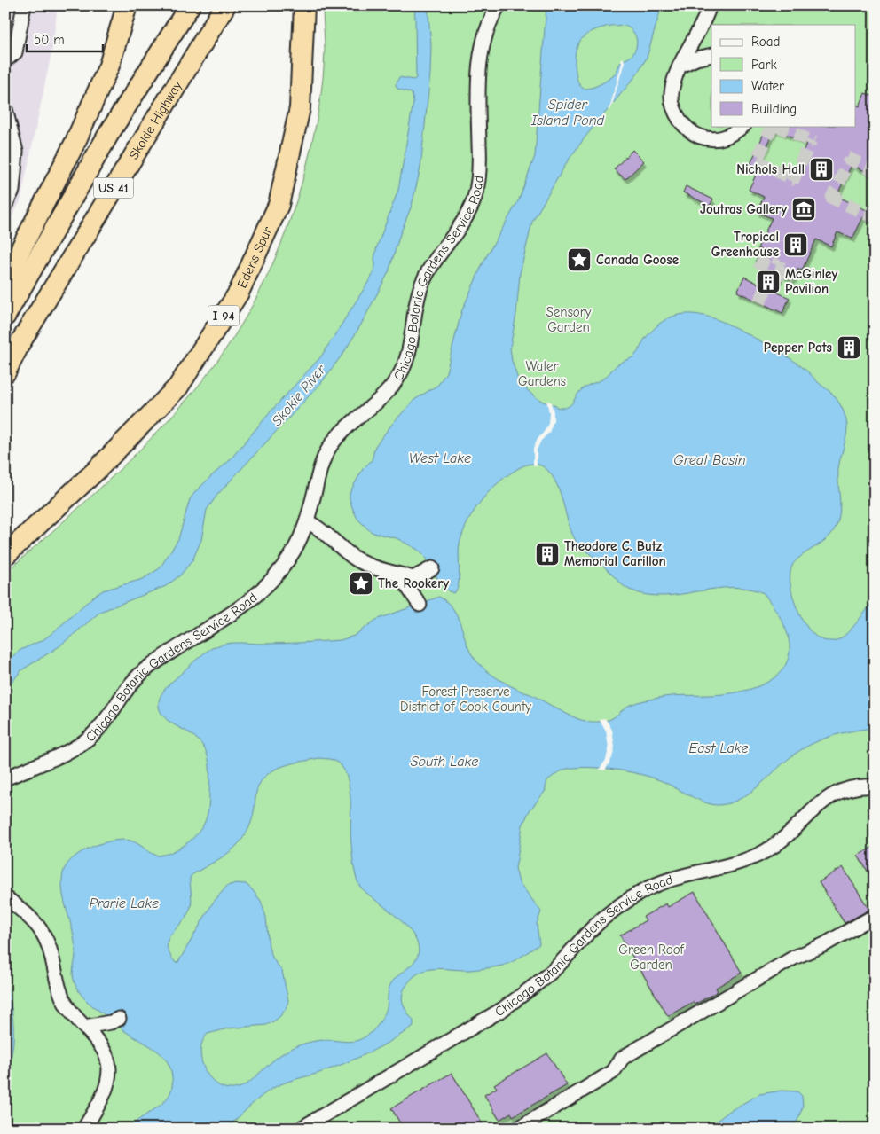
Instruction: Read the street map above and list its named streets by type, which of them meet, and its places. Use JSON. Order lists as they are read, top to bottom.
{
  "streets": {
    "highway": [
      "Skokie Highway",
      "US 41",
      "Edens Spur",
      "I 94"
    ],
    "street": ["Chicago Botanic Gardens Service Road"]
  },
  "water": [
    "Spider Island Pond",
    "Skokie River",
    "West Lake",
    "Great Basin",
    "East Lake",
    "South Lake",
    "Prarie Lake"
  ],
  "parks": [
    "Sensory Garden",
    "Water Gardens",
    "Forest Preserve District of Cook County",
    "Green Roof Garden"
  ],
  "places": {
    "building": [
      "Nichols Hall",
      "Tropical Greenhouse",
      "McGinley Pavilion",
      "Pepper Pots",
      "Theodore C. Butz Memorial Carillon"
    ],
    "museum": ["Joutras Gallery"],
    "place": ["Canada Goose", "The Rookery"]
  },
  "legend": [
    "Road",
    "Park",
    "Water",
    "Building"
  ],
  "scale_bar": "50 m"
}
